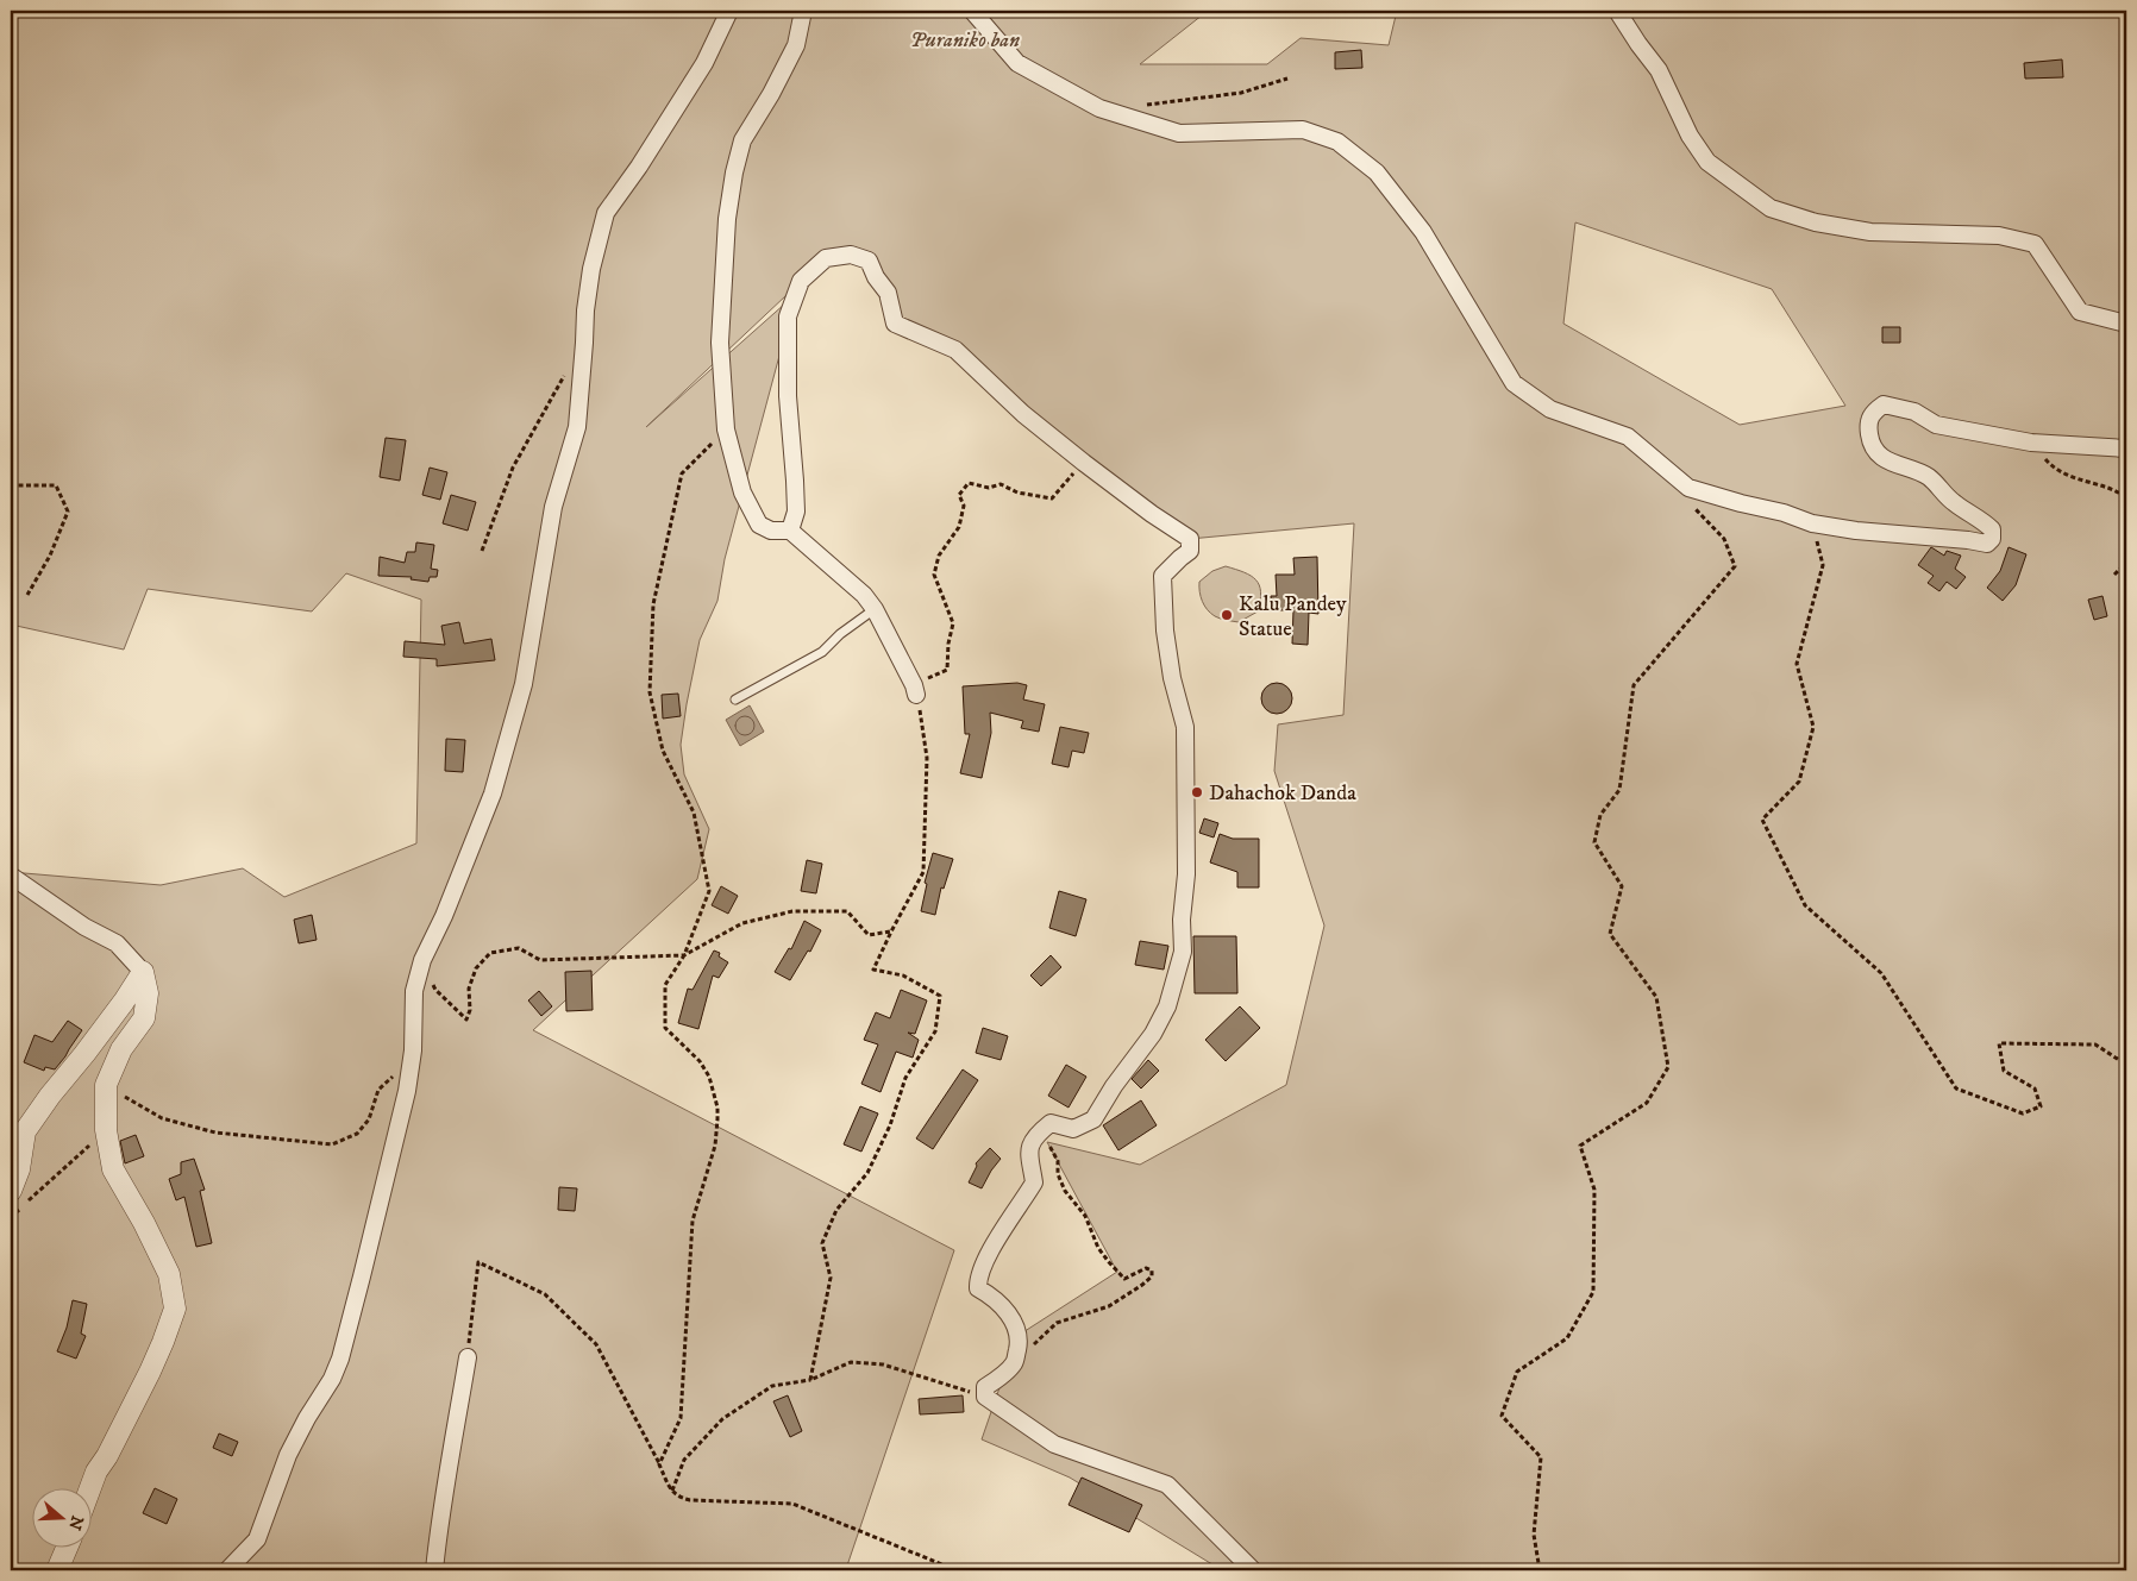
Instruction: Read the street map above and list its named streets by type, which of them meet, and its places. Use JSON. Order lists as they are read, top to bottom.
{
  "parks": ["Puraniko ban"],
  "places": ["Kalu Pandey Statue", "Dahachok Danda"],
  "north": "right"
}
